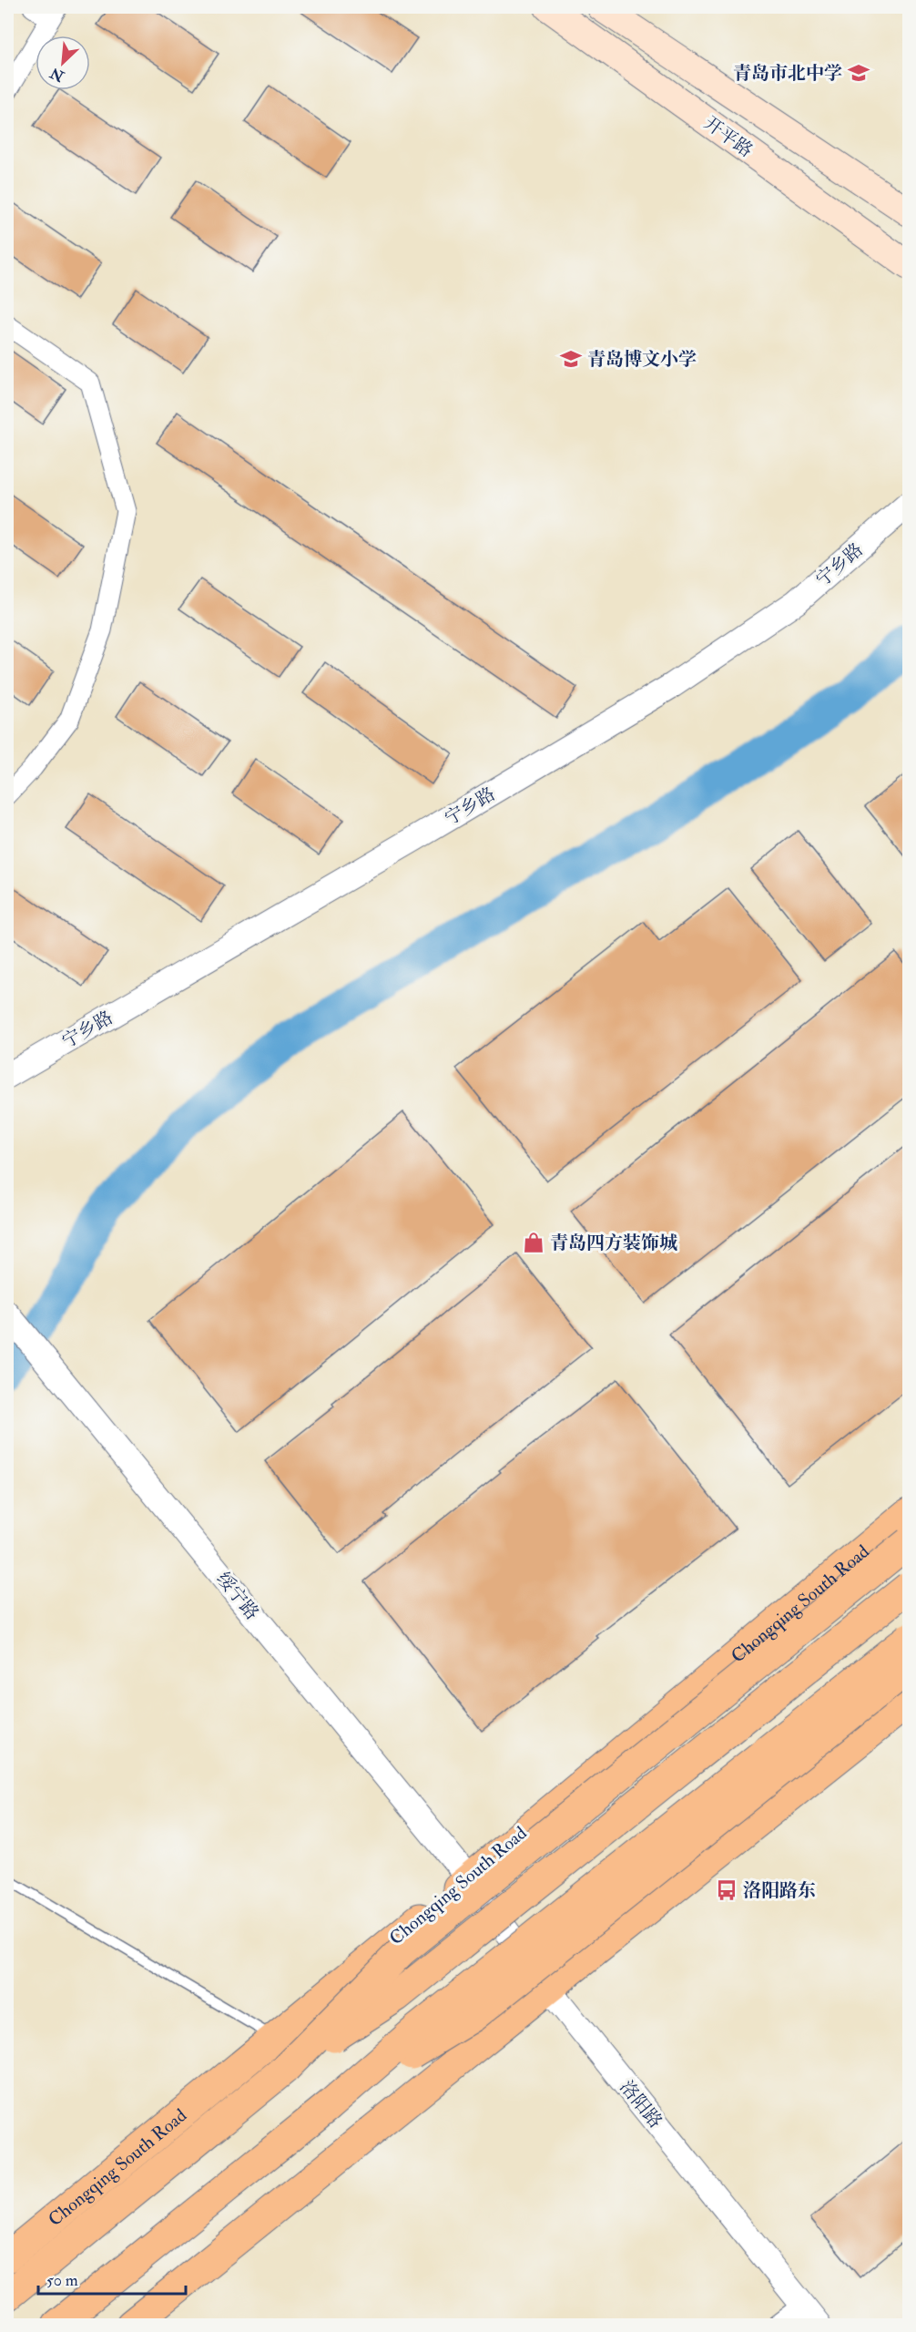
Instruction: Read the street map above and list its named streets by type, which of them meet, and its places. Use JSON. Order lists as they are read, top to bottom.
{
  "streets": {
    "main road": ["开平路", "Chongqing South Road"],
    "street": ["宁乡路", "绥宁路", "洛阳路"]
  },
  "crossings": [
    ["绥宁路", "Chongqing South Road"],
    ["绥宁路", "洛阳路"],
    ["Chongqing South Road", "洛阳路"]
  ],
  "places": {
    "school or university": ["青岛市北中学", "青岛博文小学"],
    "shop": ["青岛四方装饰城"],
    "bus stop": ["洛阳路东"]
  },
  "scale_bar": "50 m",
  "north": "bottom left"
}
